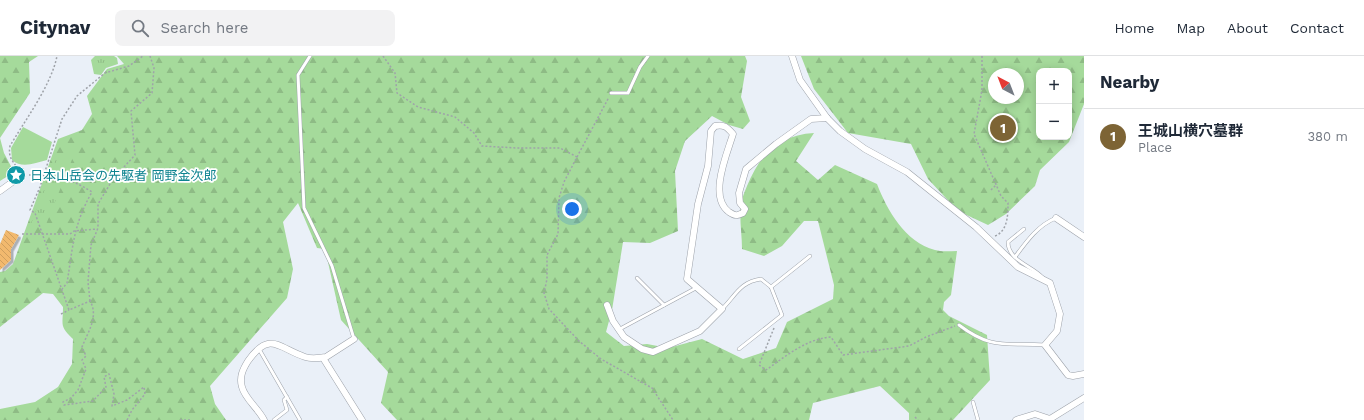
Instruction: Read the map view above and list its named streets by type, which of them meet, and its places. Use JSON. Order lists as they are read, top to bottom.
{
  "places": {
    "place": ["日本山岳会の先駆者 岡野金次郎"]
  },
  "north": "top left",
  "page": {
    "header": "Citynav",
    "search": "Search here",
    "nav": [
      "Home",
      "Map",
      "About",
      "Contact"
    ],
    "heading": "Nearby",
    "map_buttons": ["+", "−"],
    "list": [
      {
        "mark": "1",
        "name": "王城山横穴墓群",
        "note": "Place",
        "value": "380 m"
      }
    ],
    "pins": "1"
  }
}
